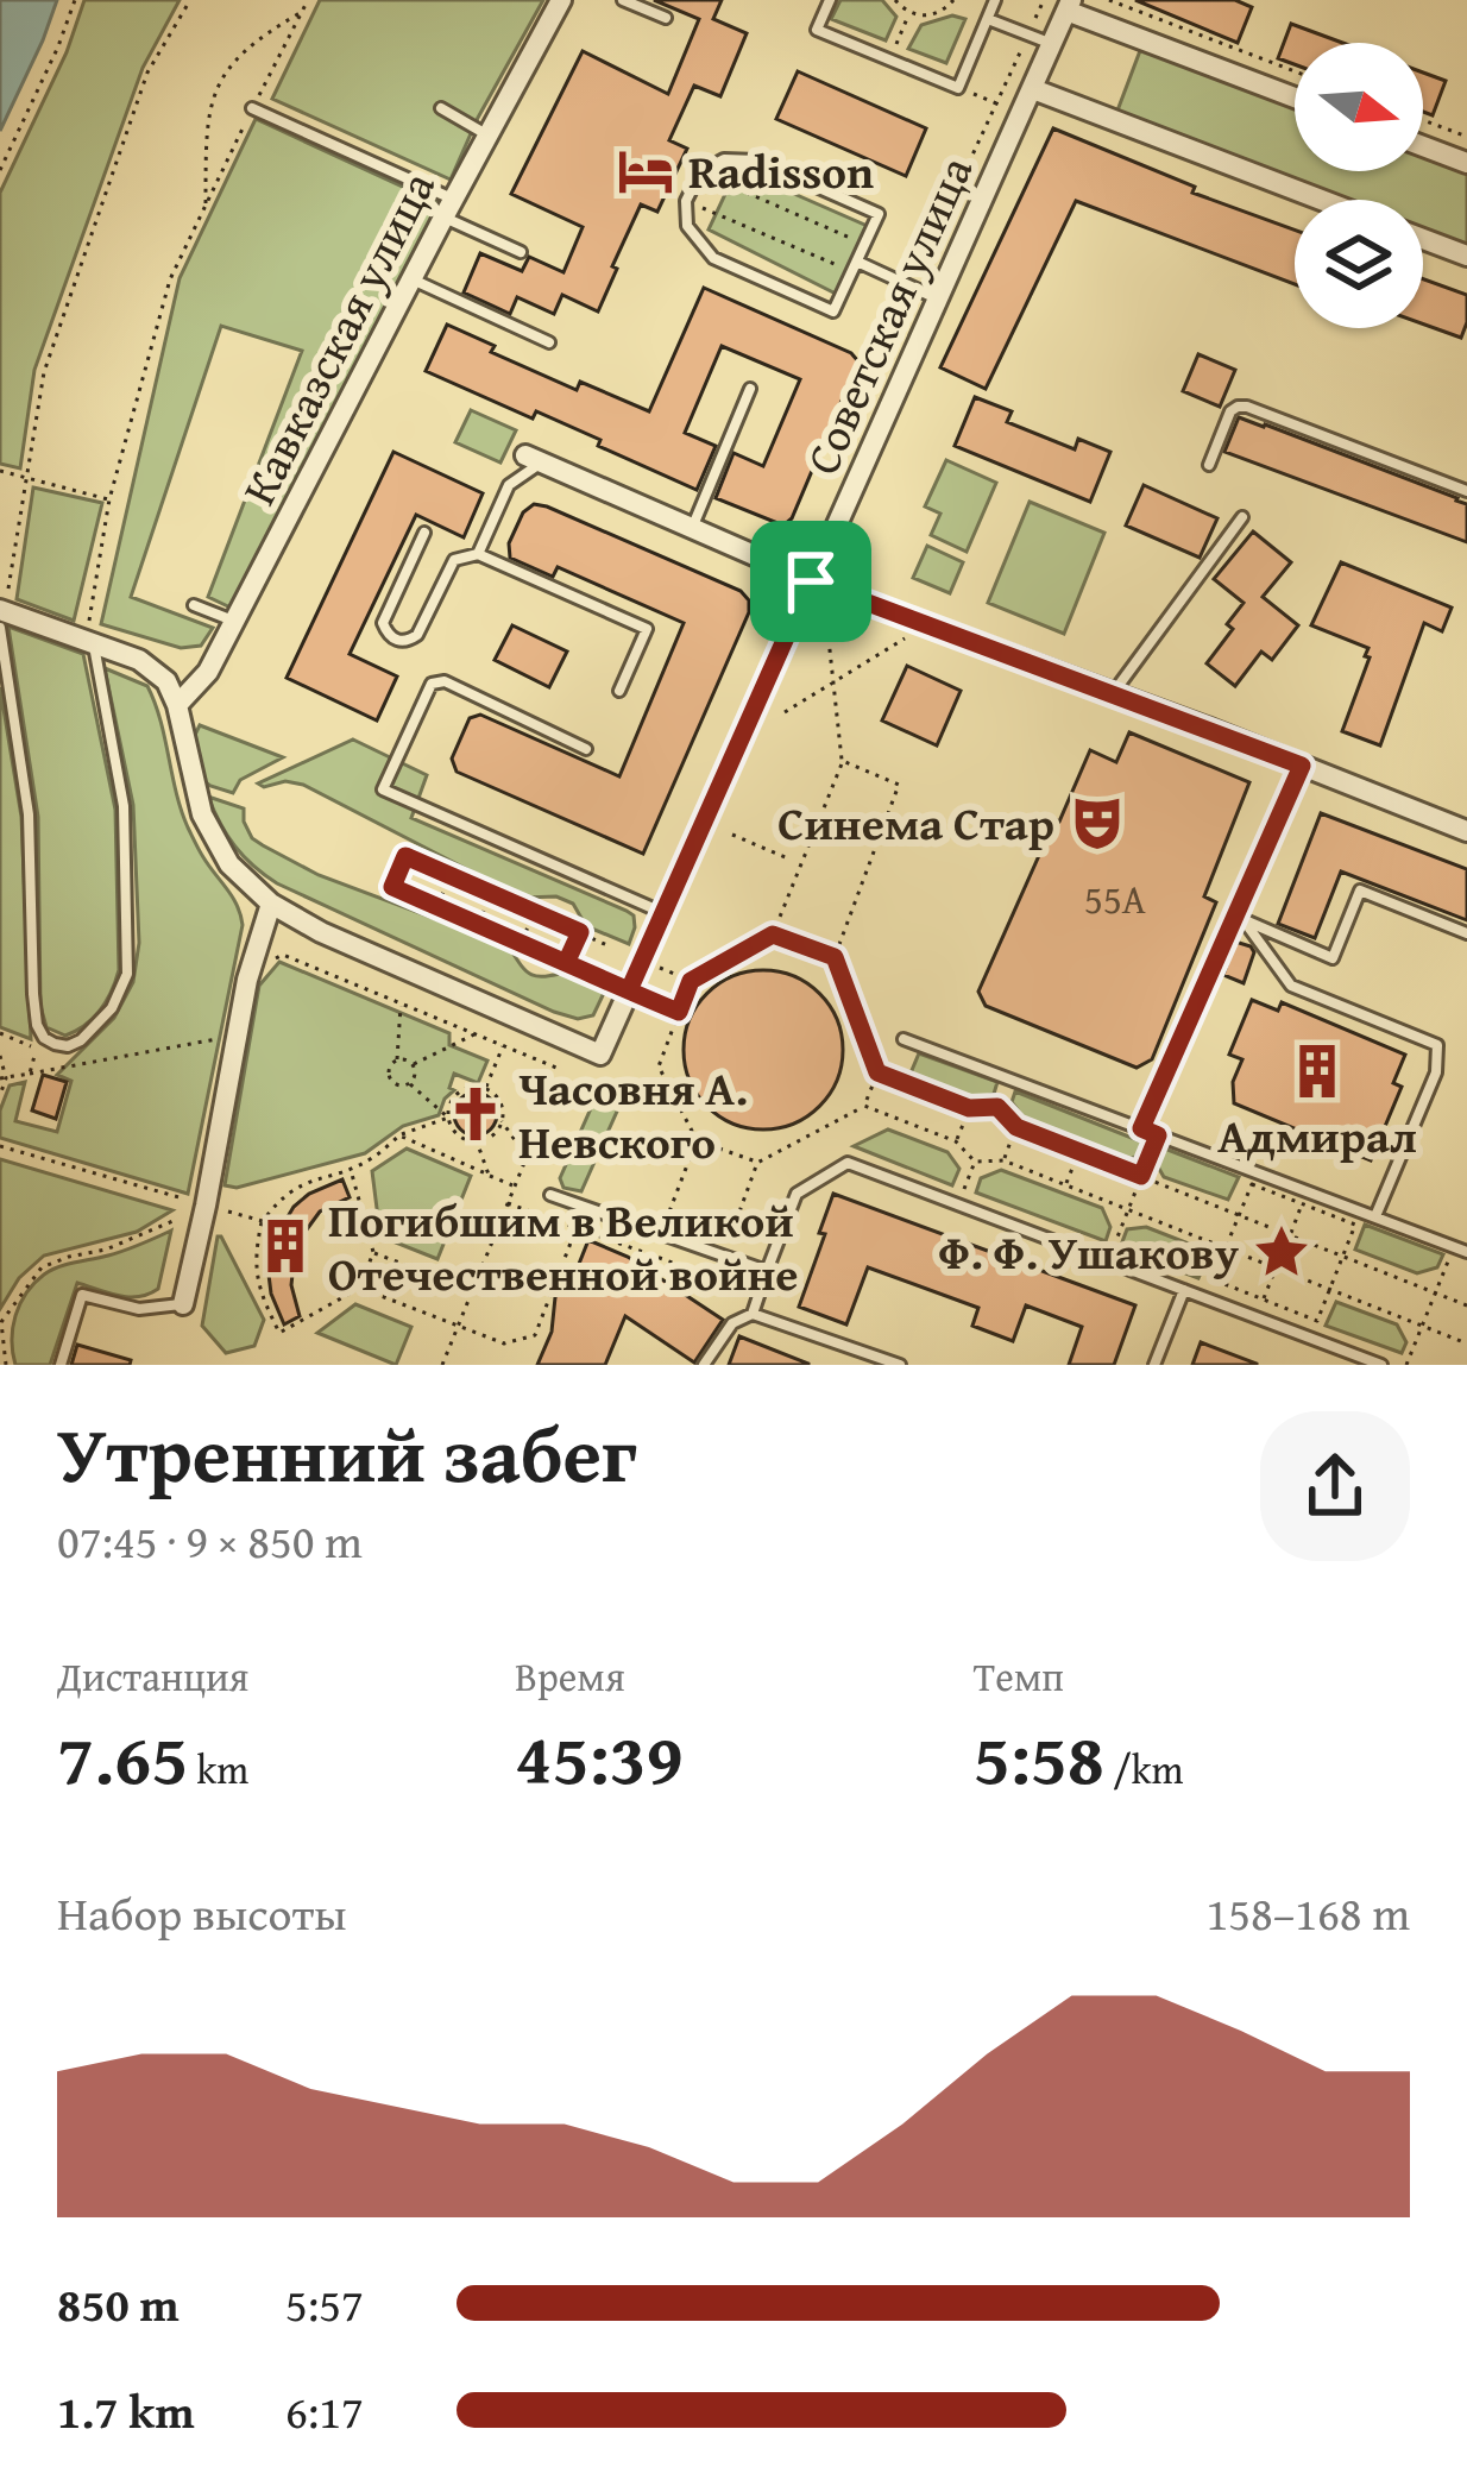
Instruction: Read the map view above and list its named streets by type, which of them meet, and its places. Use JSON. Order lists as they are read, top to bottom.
{
  "streets": {
    "street": ["Советская улица", "Кавказская улица"]
  },
  "places": {
    "hotel": ["Radisson"],
    "theatre": ["Синема Стар"],
    "building": ["Адмирал", "Погибшим в Великой Отечественной войне"],
    "church": ["Часовня А. Невского"],
    "place": ["Ф. Ф. Ушакову"]
  },
  "house_numbers": ["55А"],
  "north": "right",
  "page": {
    "heading": ["Утренний забег", "07:45 · 9 × 850 m"],
    "stats": [
      ["Дистанция", "7.65 km"],
      ["Время", "45:39"],
      ["Темп", "5:58 /km"]
    ],
    "chart": ["Набор высоты", "158–168 m"],
    "list": [
      {
        "name": "850 m",
        "note": "5:57"
      },
      {
        "name": "1.7 km",
        "note": "6:17"
      }
    ]
  }
}
